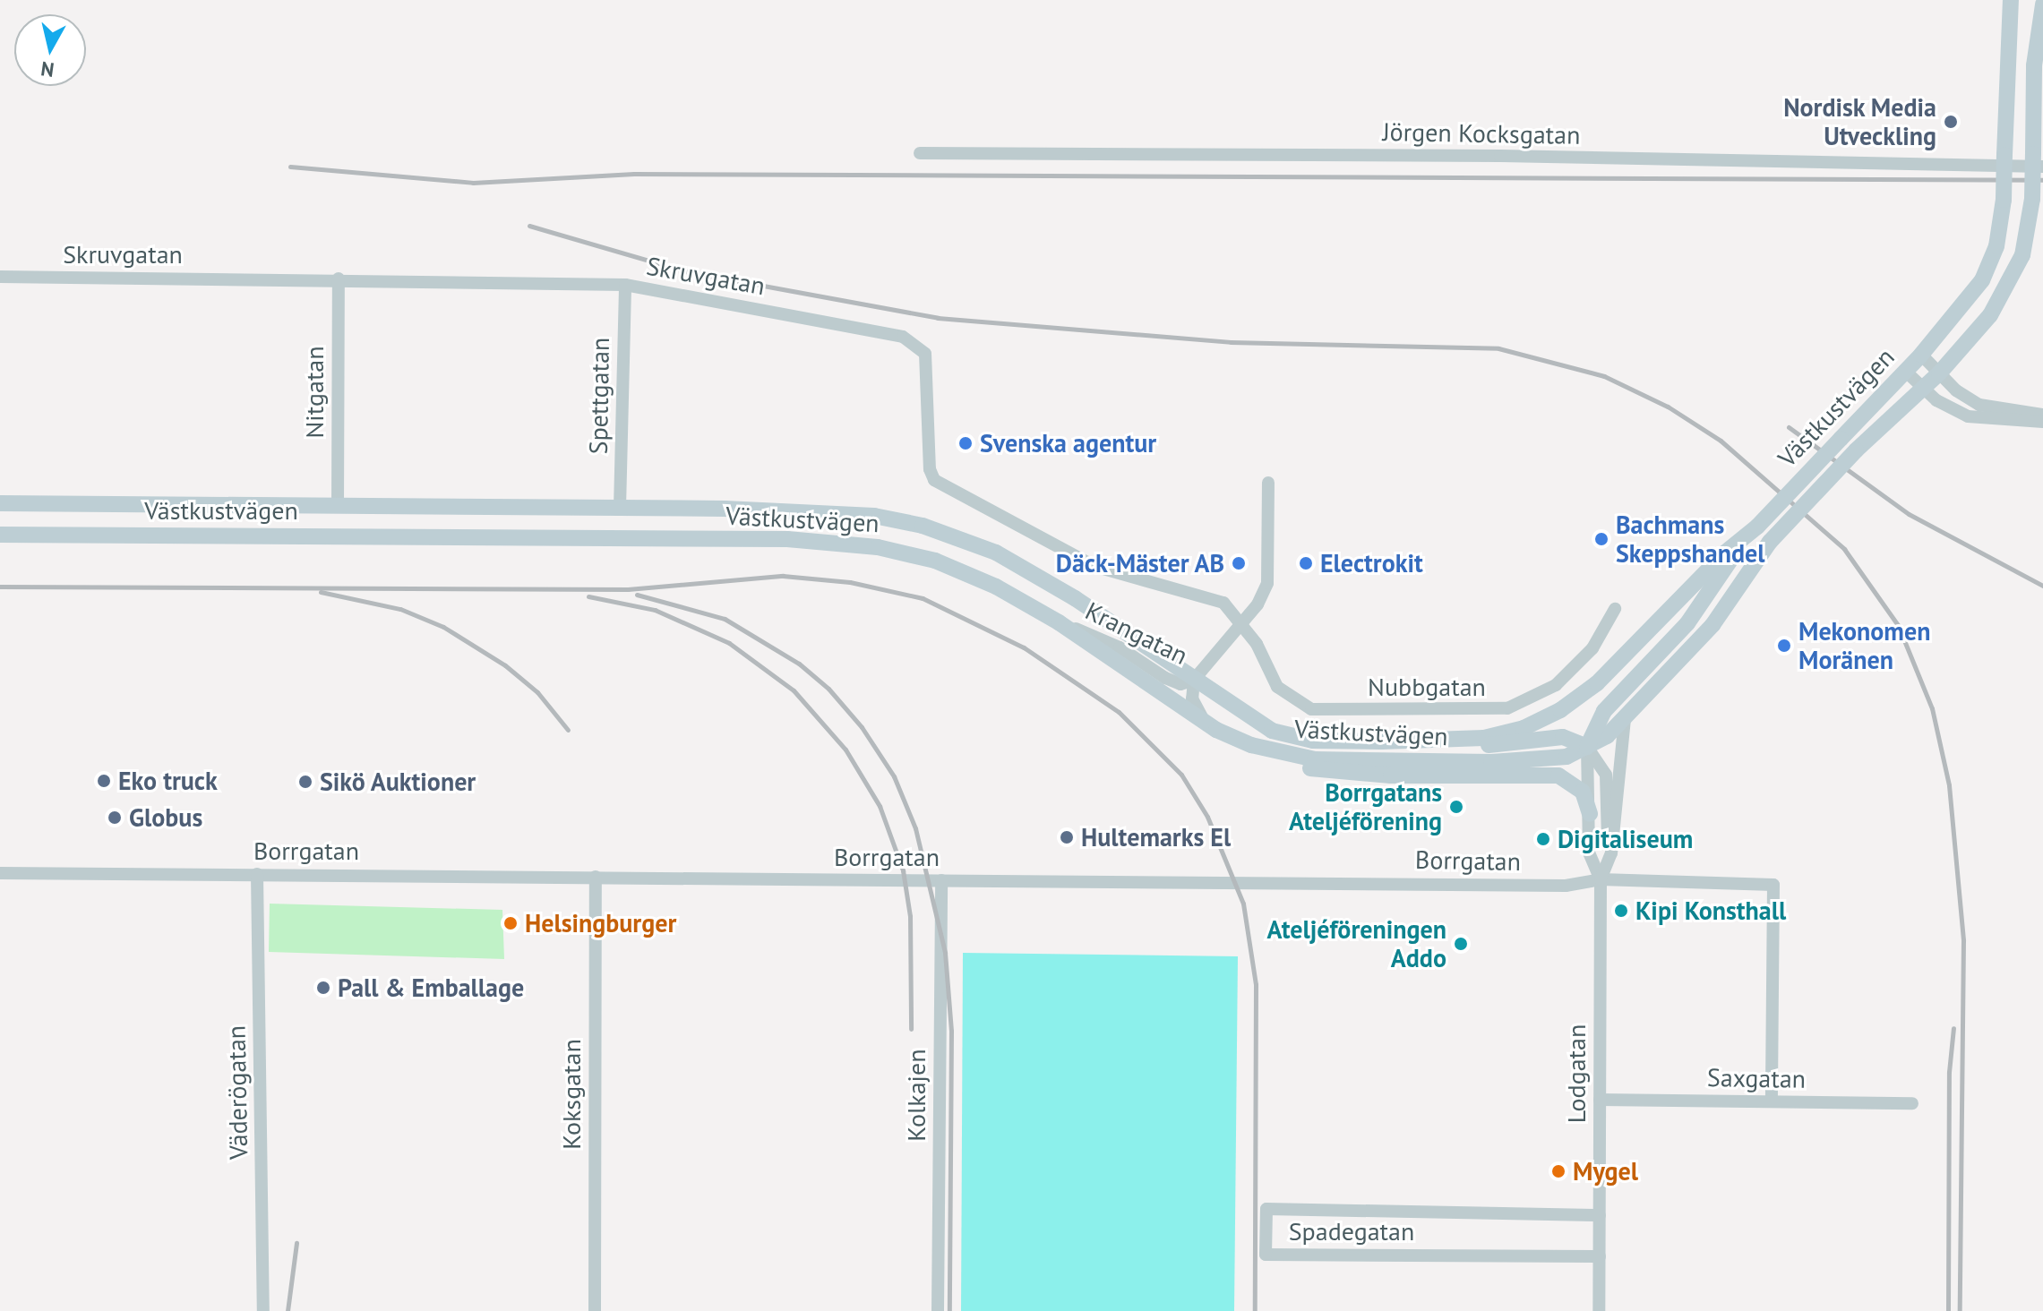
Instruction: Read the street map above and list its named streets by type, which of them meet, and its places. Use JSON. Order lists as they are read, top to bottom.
{
  "streets": {
    "main road": ["Västkustvägen"],
    "street": [
      "Jörgen Kocksgatan",
      "Skruvgatan",
      "Nitgatan",
      "Spettgatan",
      "Krangatan",
      "Nubbgatan",
      "Borrgatan",
      "Lodgatan",
      "Saxgatan",
      "Väderögatan",
      "Koksgatan",
      "Kolkajen",
      "Spadegatan"
    ]
  },
  "crossings": [
    ["Jörgen Kocksgatan", "Västkustvägen"],
    ["Skruvgatan", "Nitgatan"],
    ["Skruvgatan", "Spettgatan"],
    ["Skruvgatan", "Krangatan"],
    ["Skruvgatan", "Nubbgatan"],
    ["Nitgatan", "Västkustvägen"],
    ["Spettgatan", "Västkustvägen"],
    ["Västkustvägen", "Krangatan"],
    ["Västkustvägen", "Lodgatan"],
    ["Krangatan", "Nubbgatan"],
    ["Borrgatan", "Lodgatan"],
    ["Borrgatan", "Saxgatan"],
    ["Borrgatan", "Väderögatan"],
    ["Borrgatan", "Koksgatan"],
    ["Borrgatan", "Kolkajen"],
    ["Lodgatan", "Saxgatan"],
    ["Lodgatan", "Spadegatan"]
  ],
  "places": [
    "Nordisk Media Utveckling",
    "Svenska agentur",
    "Bachmans Skeppshandel",
    "Däck-Mäster AB",
    "Electrokit",
    "Mekonomen Moränen",
    "Eko truck",
    "Sikö Auktioner",
    "Borrgatans Ateljéförening",
    "Globus",
    "Hultemarks El",
    "Digitaliseum",
    "Kipi Konsthall",
    "Helsingburger",
    "Ateljéföreningen Addo",
    "Pall & Emballage",
    "Mygel"
  ],
  "north": "bottom"
}
